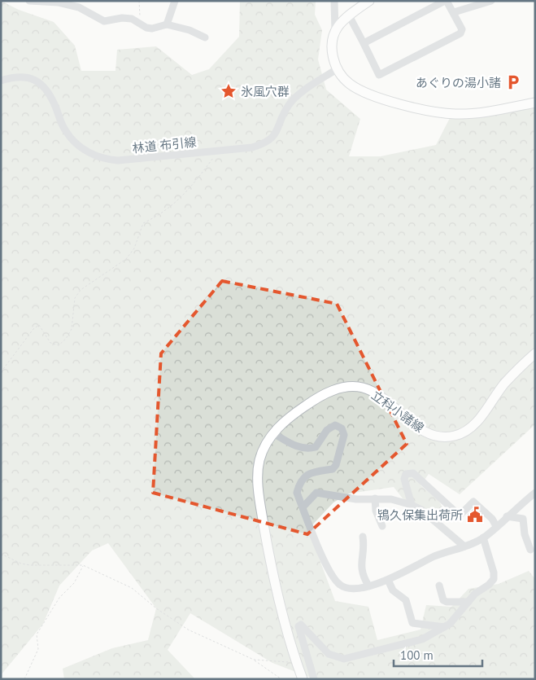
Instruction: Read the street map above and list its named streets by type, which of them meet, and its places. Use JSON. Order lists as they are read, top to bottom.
{
  "streets": {
    "main road": ["立科小諸線"],
    "street": ["林道 布引線"]
  },
  "places": {
    "parking": ["あぐりの湯小諸"],
    "place": ["氷風穴群"],
    "public building": ["鴇久保集出荷所"]
  },
  "scale_bar": "100 m"
}
